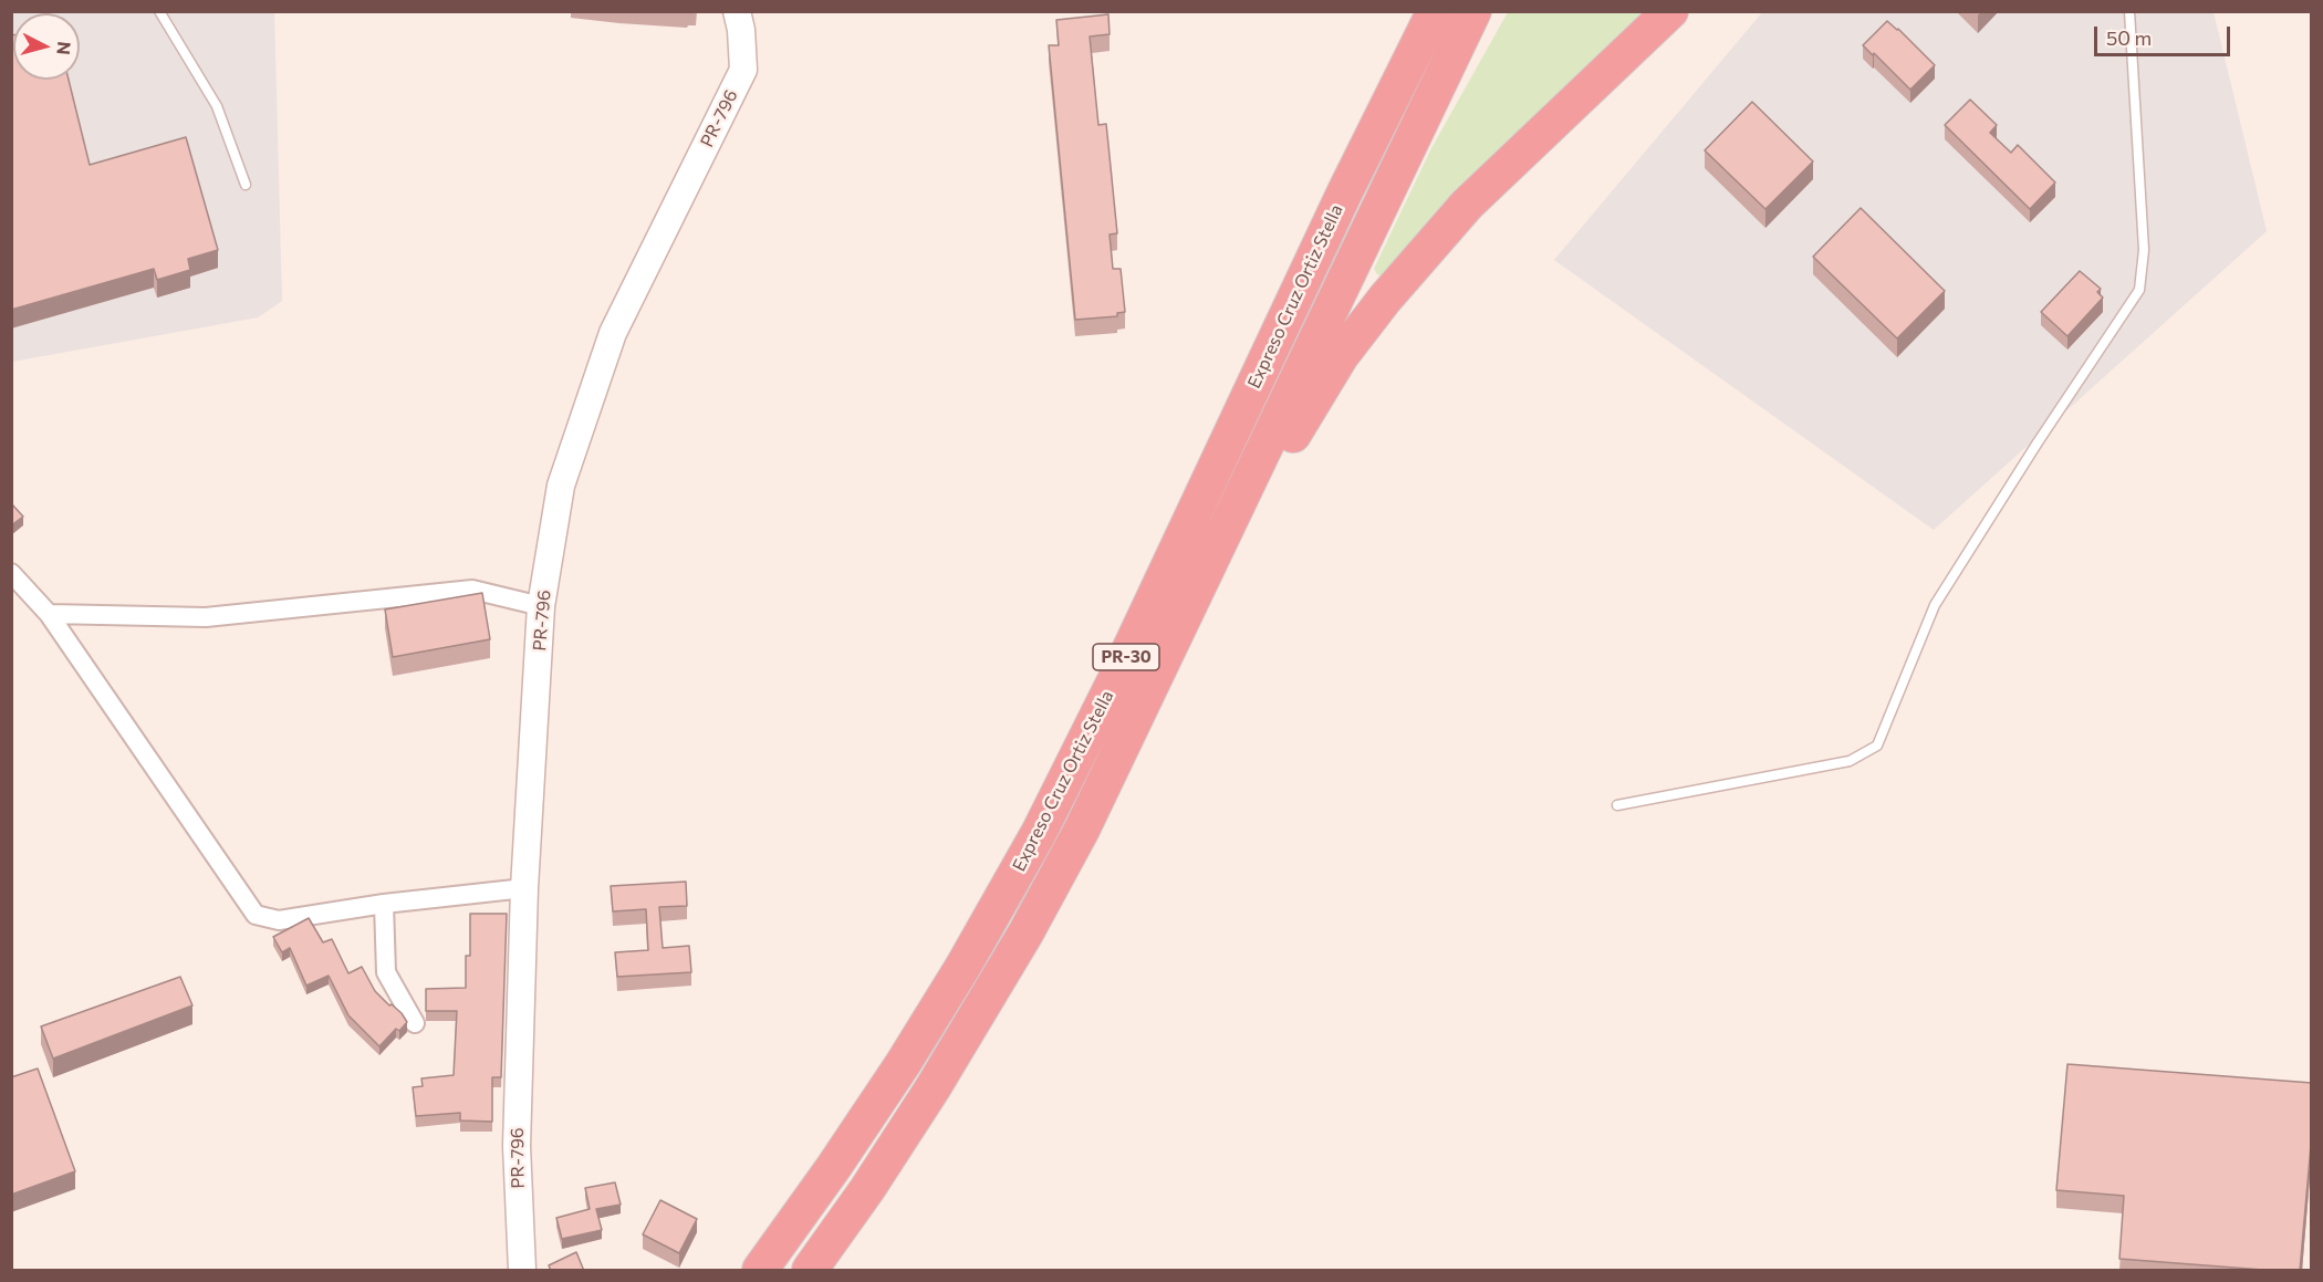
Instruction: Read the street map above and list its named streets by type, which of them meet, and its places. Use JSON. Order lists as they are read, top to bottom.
{
  "streets": {
    "highway": ["Expreso Cruz Ortiz Stella", "PR-30"],
    "street": ["PR-796"]
  },
  "scale_bar": "50 m",
  "north": "right"
}
